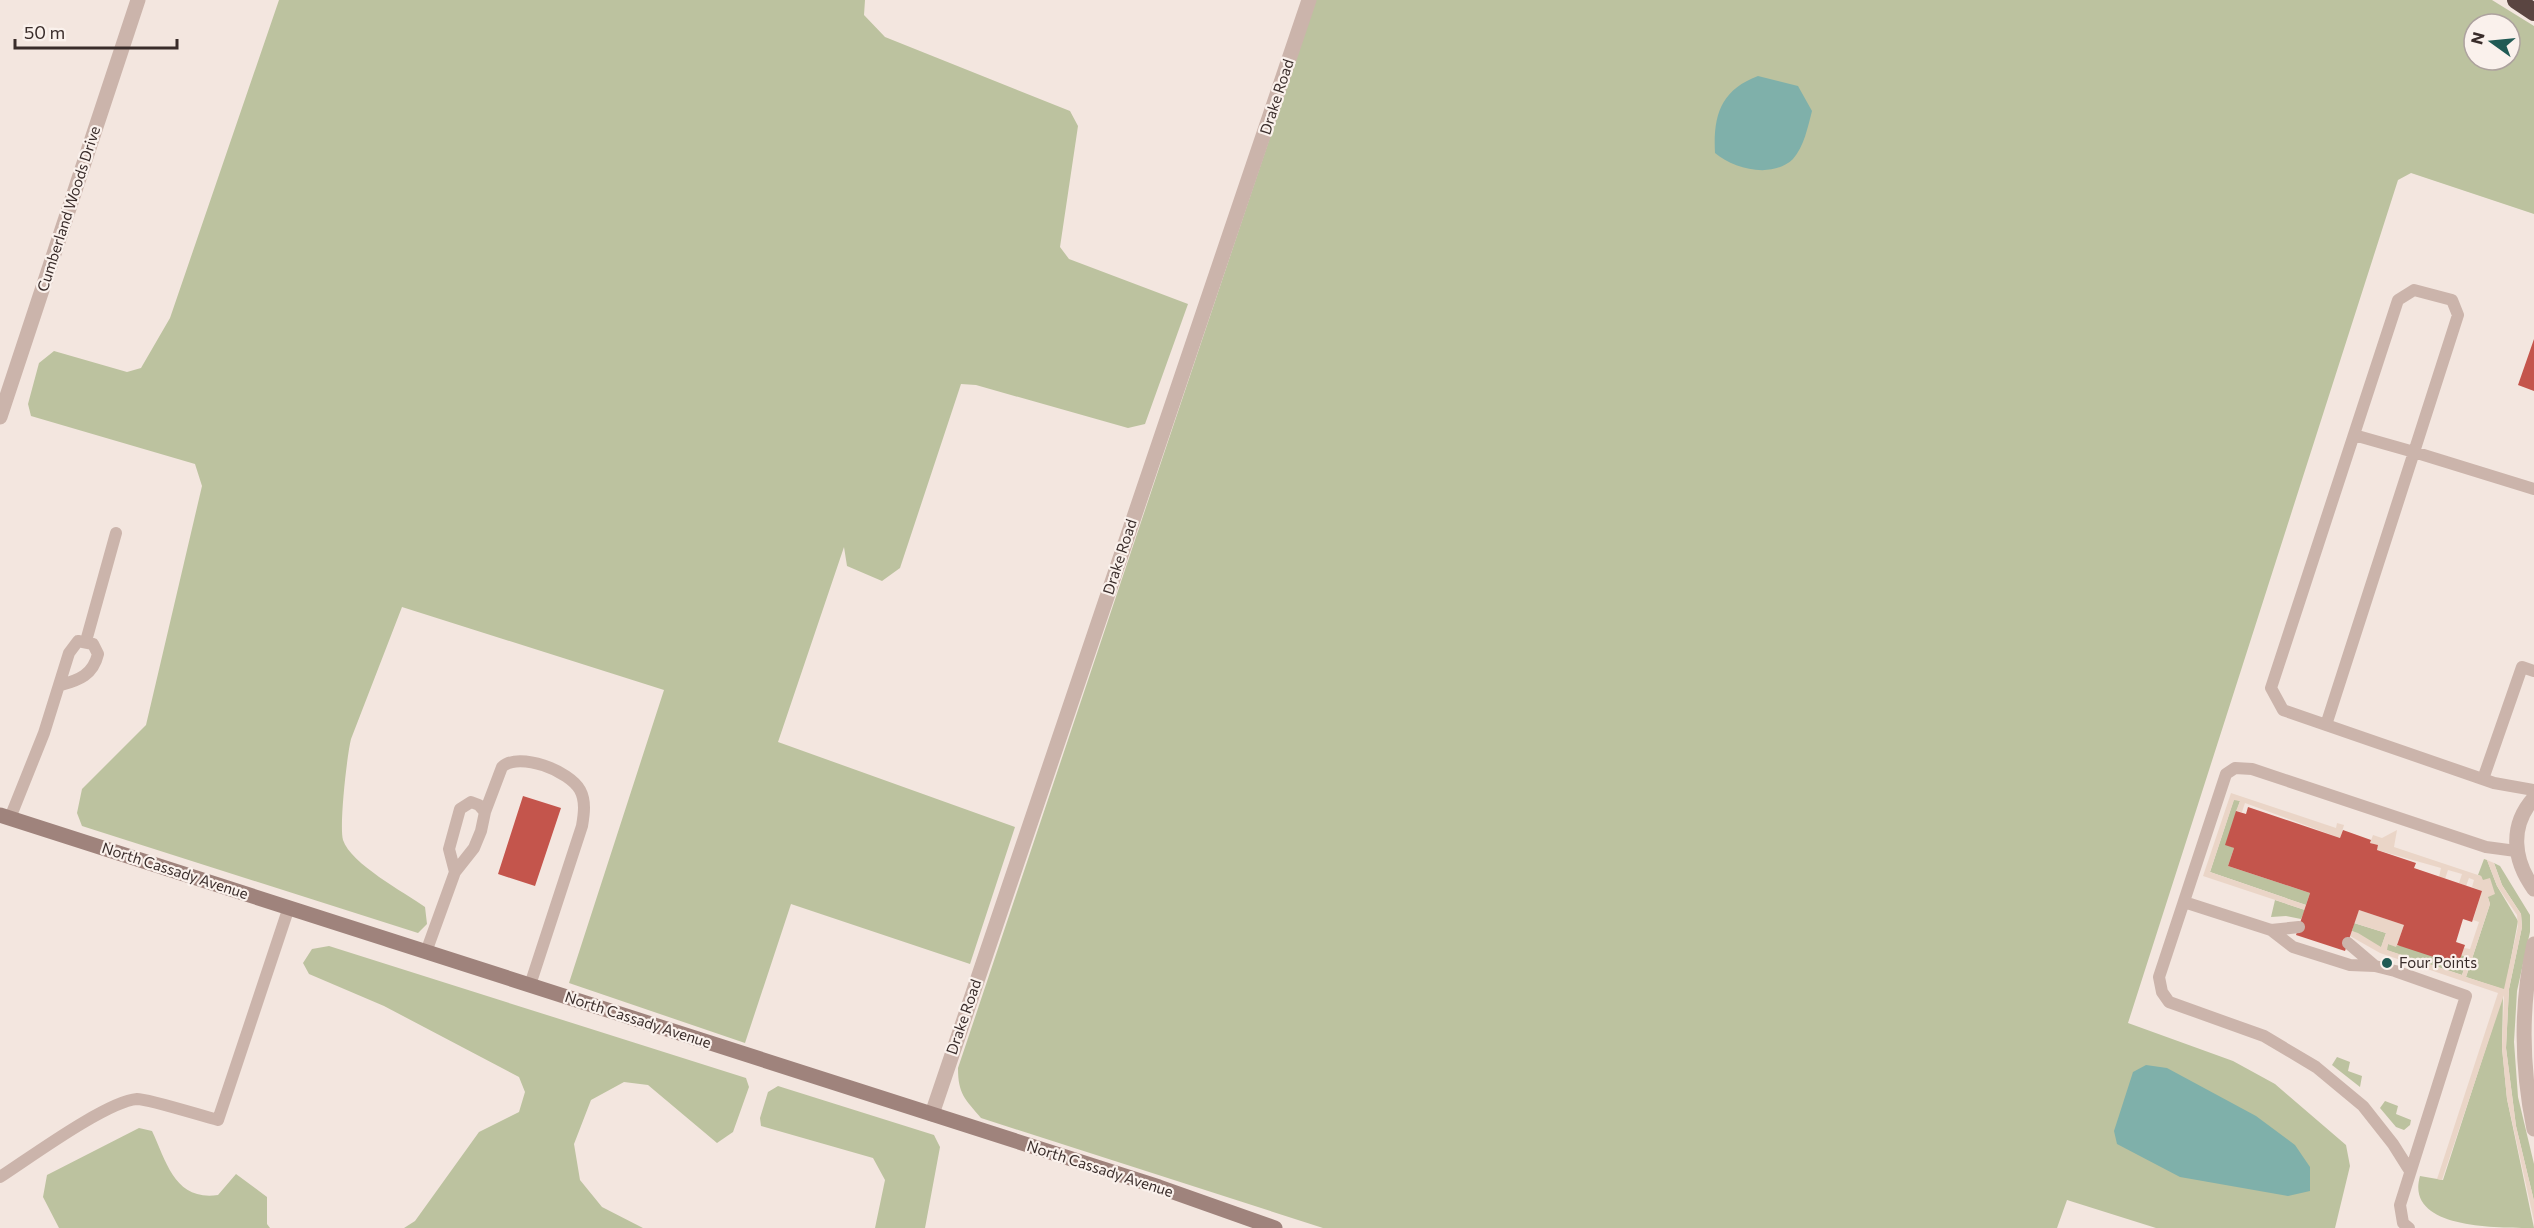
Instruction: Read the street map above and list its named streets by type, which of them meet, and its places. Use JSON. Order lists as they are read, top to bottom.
{
  "streets": {
    "main road": ["North Cassady Avenue"],
    "street": ["Drake Road", "Cumberland Woods Drive"]
  },
  "crossings": [
    ["Drake Road", "North Cassady Avenue"]
  ],
  "places": ["Four Points"],
  "scale_bar": "50 m",
  "north": "left"
}
